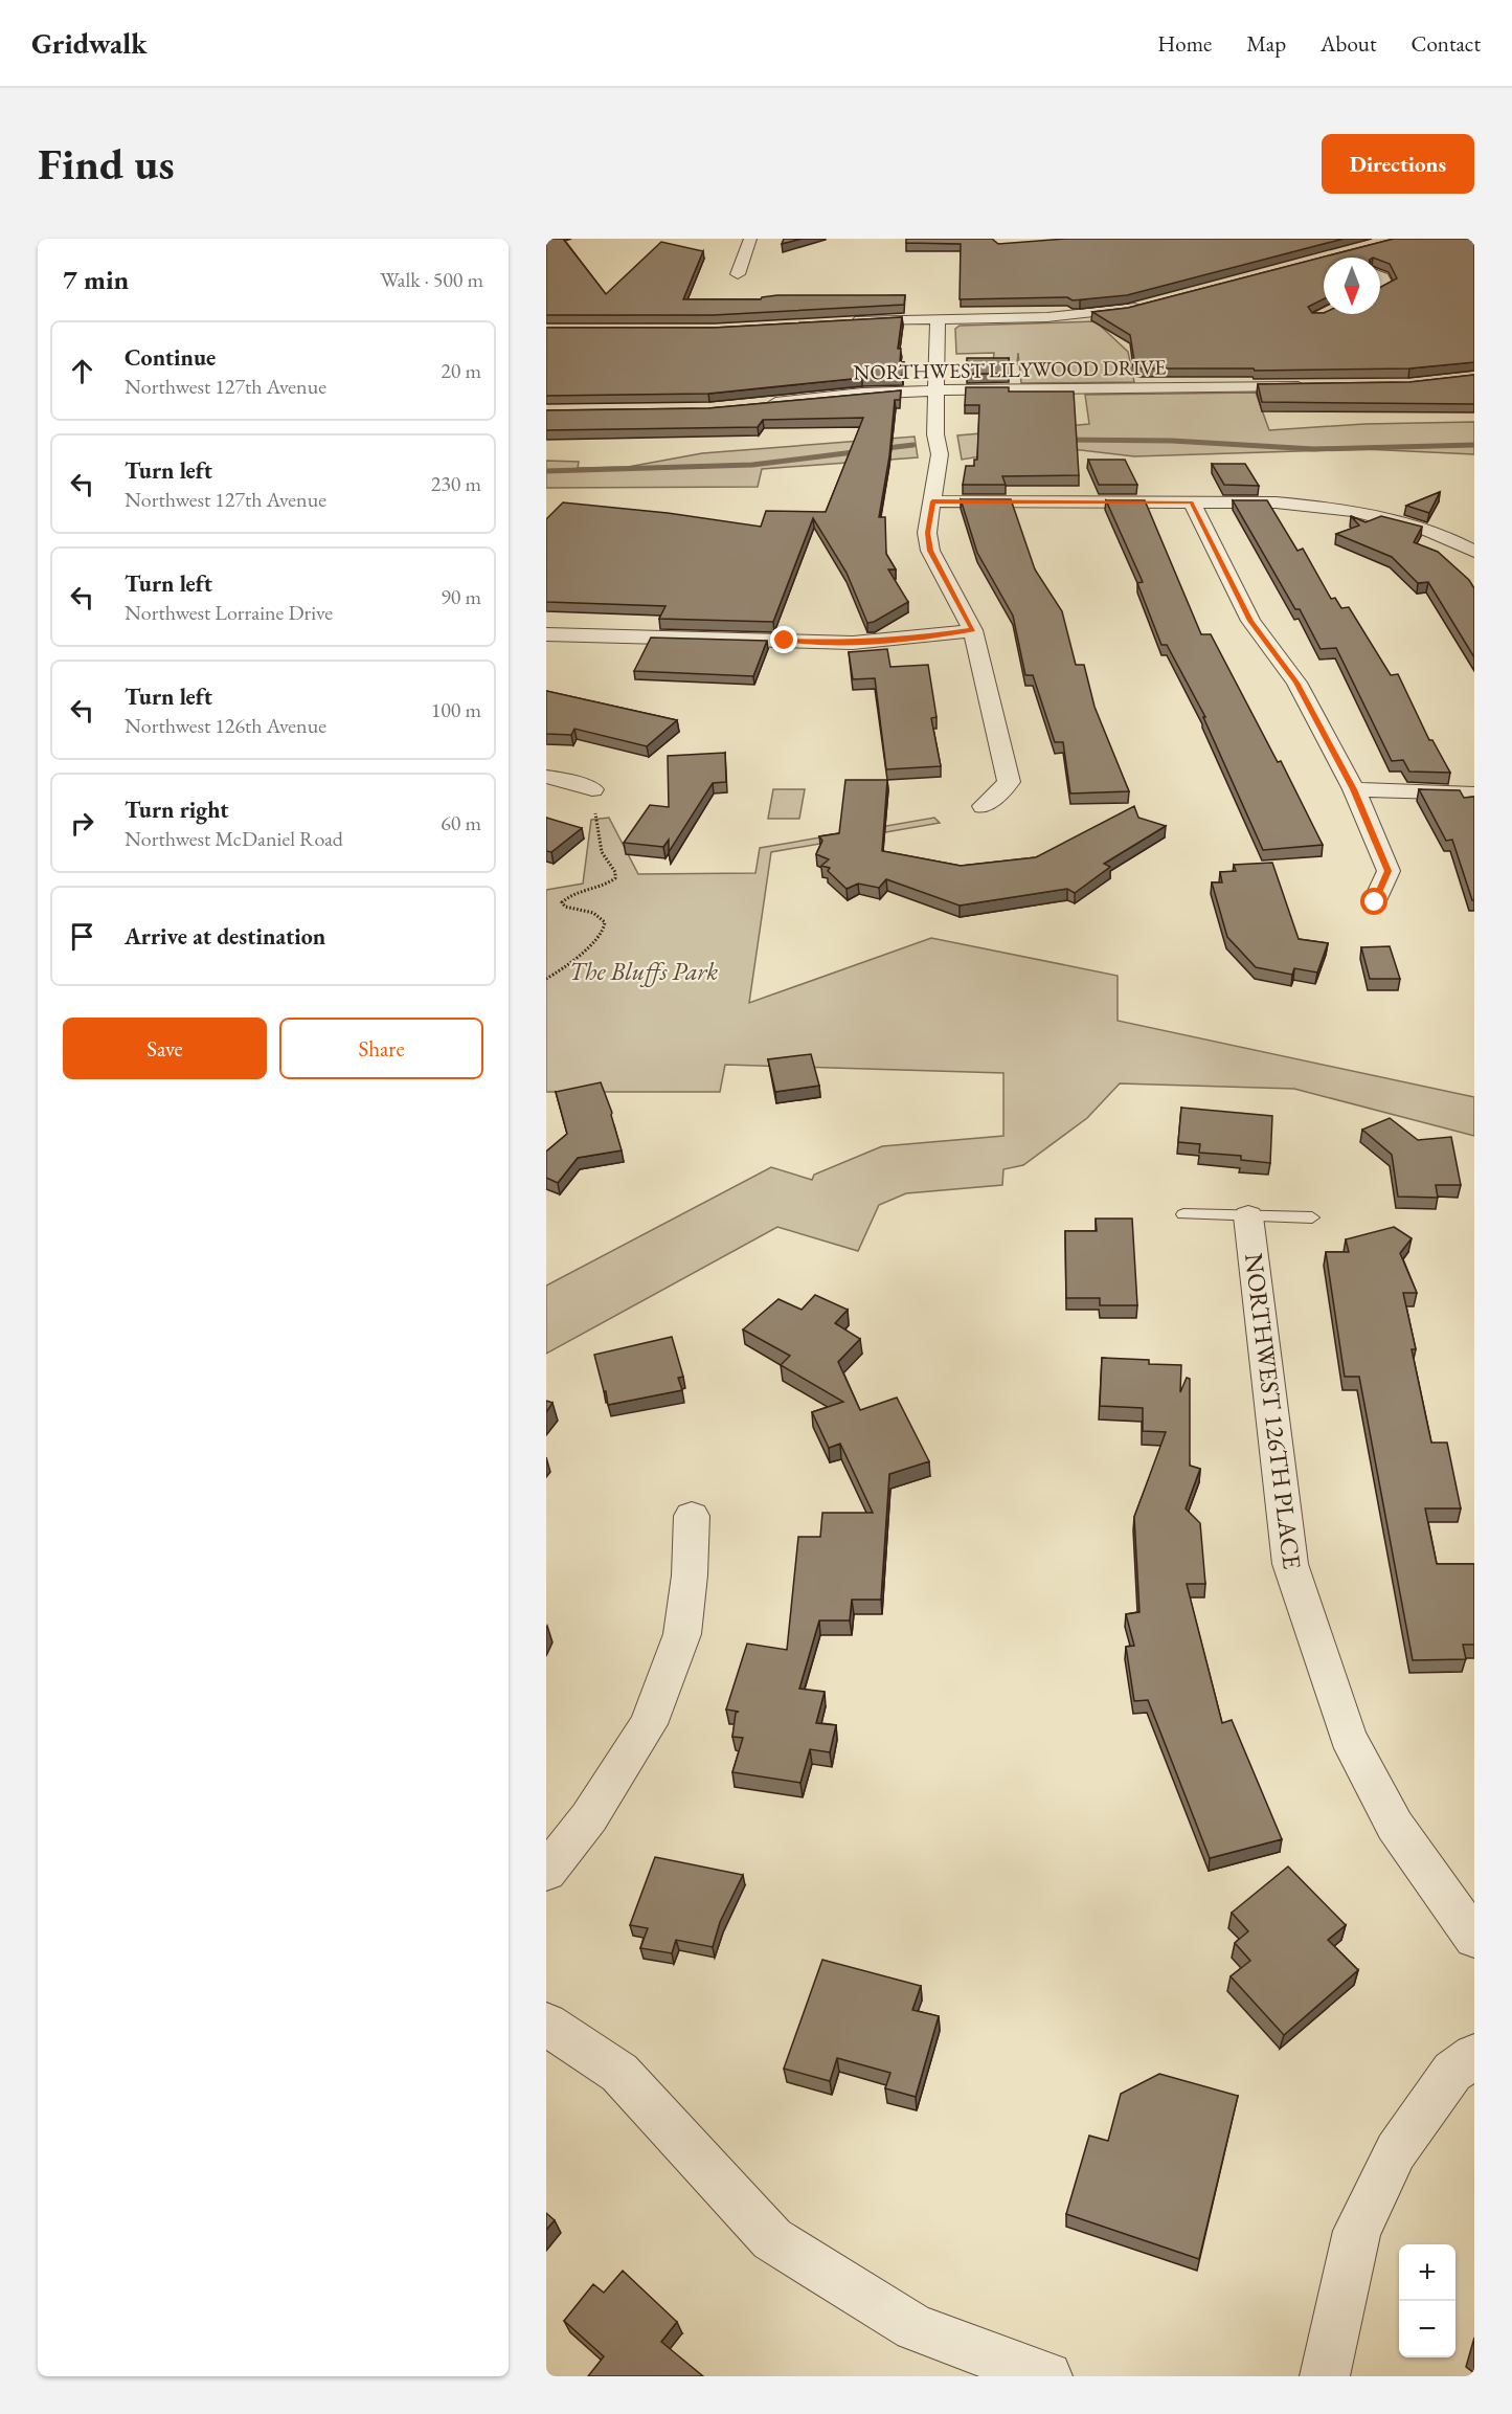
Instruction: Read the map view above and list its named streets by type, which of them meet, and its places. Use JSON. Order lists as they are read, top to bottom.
{
  "streets": {
    "street": ["NORTHWEST LILYWOOD DRIVE", "NORTHWEST 126TH PLACE"]
  },
  "parks": ["The Bluffs Park"],
  "north": "bottom",
  "page": {
    "header": "Gridwalk",
    "nav": [
      "Home",
      "Map",
      "About",
      "Contact"
    ],
    "buttons": [
      "Directions",
      ["Save", "Share"]
    ],
    "title": "Find us",
    "heading": ["7 min", "Walk · 500 m"],
    "list": [
      ["Continue", "Northwest 127th Avenue", "20 m"],
      ["Turn left", "Northwest 127th Avenue", "230 m"],
      ["Turn left", "Northwest Lorraine Drive", "90 m"],
      ["Turn left", "Northwest 126th Avenue", "100 m"],
      ["Turn right", "Northwest McDaniel Road", "60 m"],
      "Arrive at destination"
    ],
    "map_buttons": ["+", "−"]
  }
}
